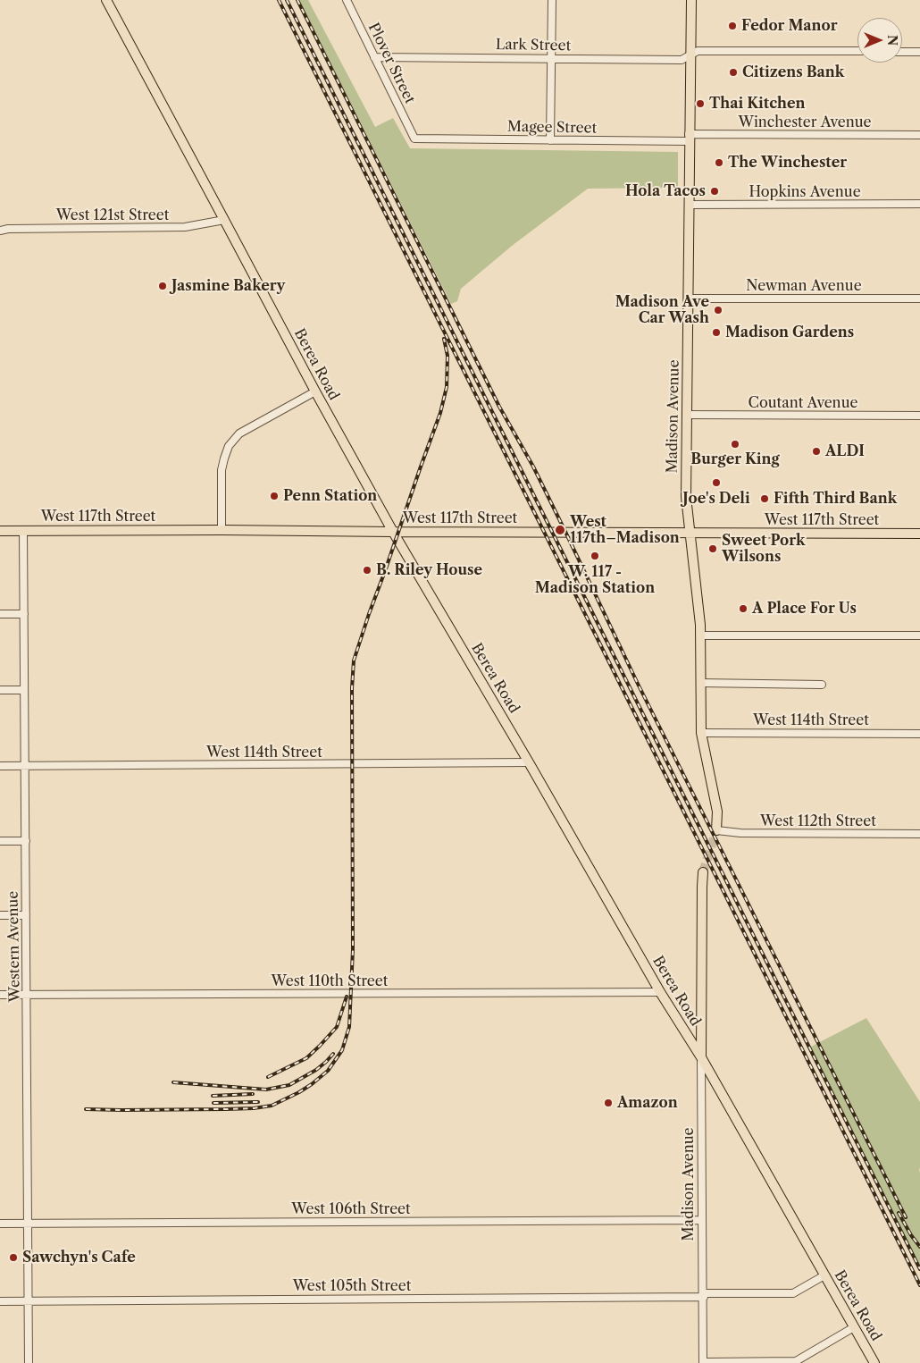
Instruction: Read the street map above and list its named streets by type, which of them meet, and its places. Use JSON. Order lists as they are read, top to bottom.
{
  "streets": {
    "main road": ["Berea Road", "Madison Avenue", "West 117th Street"],
    "street": [
      "Lark Street",
      "Plover Street",
      "Winchester Avenue",
      "Magee Street",
      "Hopkins Avenue",
      "West 121st Street",
      "Newman Avenue",
      "Coutant Avenue",
      "West 114th Street",
      "West 112th Street",
      "Western Avenue",
      "West 110th Street",
      "West 106th Street",
      "West 105th Street"
    ]
  },
  "crossings": [
    ["Lark Street", "Plover Street"],
    ["Lark Street", "Madison Avenue"],
    ["Plover Street", "Magee Street"],
    ["Winchester Avenue", "Magee Street"],
    ["Winchester Avenue", "Madison Avenue"],
    ["Magee Street", "Madison Avenue"],
    ["Hopkins Avenue", "Madison Avenue"],
    ["West 121st Street", "Berea Road"],
    ["Newman Avenue", "Madison Avenue"],
    ["Berea Road", "Madison Avenue"],
    ["Berea Road", "West 117th Street"],
    ["Berea Road", "West 114th Street"],
    ["Berea Road", "West 110th Street"],
    ["Berea Road", "West 105th Street"],
    ["Coutant Avenue", "Madison Avenue"],
    ["Madison Avenue", "West 117th Street"],
    ["Madison Avenue", "West 114th Street"],
    ["Madison Avenue", "West 112th Street"],
    ["Madison Avenue", "West 106th Street"],
    ["Madison Avenue", "West 105th Street"],
    ["West 117th Street", "Western Avenue"],
    ["West 114th Street", "Western Avenue"],
    ["Western Avenue", "West 110th Street"],
    ["Western Avenue", "West 106th Street"],
    ["Western Avenue", "West 105th Street"]
  ],
  "places": [
    "Fedor Manor",
    "Citizens Bank",
    "Thai Kitchen",
    "The Winchester",
    "Hola Tacos",
    "Jasmine Bakery",
    "Madison Ave Car Wash",
    "Madison Gardens",
    "Burger King",
    "ALDI",
    "Joe's Deli",
    "Penn Station",
    "Fifth Third Bank",
    "West 117th–Madison",
    "Sweet Pork Wilsons",
    "W. 117 - Madison Station",
    "B. Riley House",
    "A Place For Us",
    "Amazon",
    "Sawchyn's Cafe"
  ],
  "north": "right"
}
